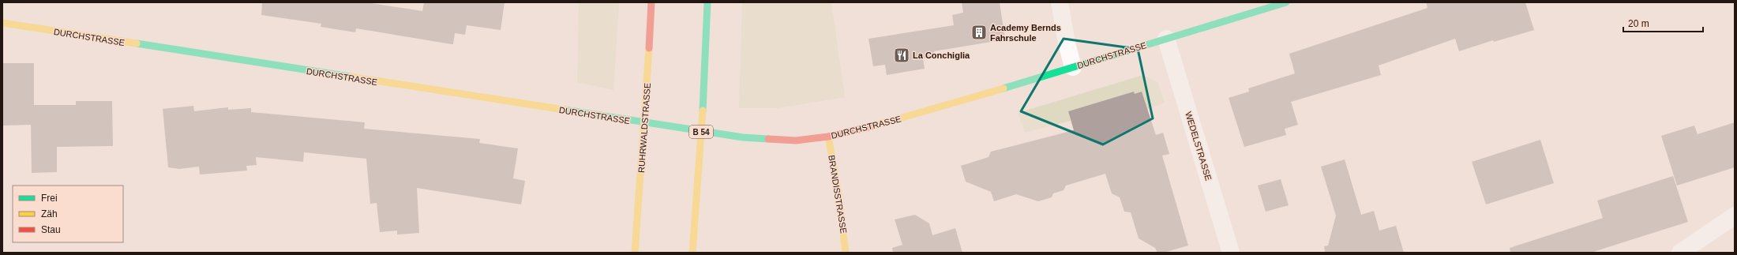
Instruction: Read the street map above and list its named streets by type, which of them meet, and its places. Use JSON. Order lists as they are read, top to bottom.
{
  "streets": {
    "main road": [
      "DURCHSTRASSE",
      "RUHRWALDSTRASSE",
      "B 54",
      "BRANDISSTRASSE"
    ],
    "street": ["WEDELSTRASSE"]
  },
  "crossings": [
    ["DURCHSTRASSE", "WEDELSTRASSE"],
    ["DURCHSTRASSE", "BRANDISSTRASSE"]
  ],
  "places": {
    "building": ["Academy Bernds Fahrschule"],
    "restaurant": ["La Conchiglia"]
  },
  "legend": ["Frei", "Zäh", "Stau"],
  "scale_bar": "20 m"
}
